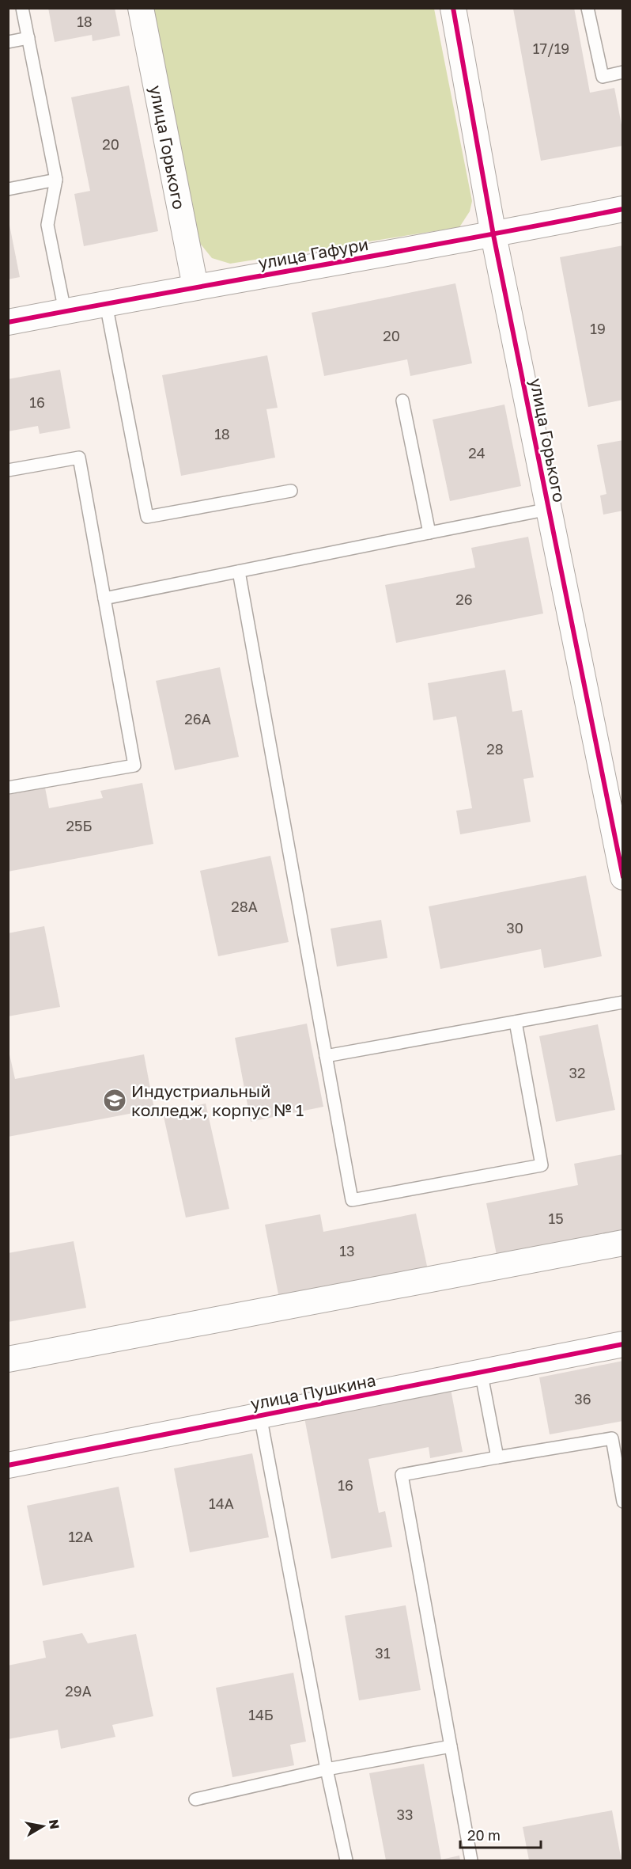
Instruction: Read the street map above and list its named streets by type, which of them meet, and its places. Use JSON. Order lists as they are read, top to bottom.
{
  "streets": {
    "street": ["улица Горького", "улица Гафури", "улица Пушкина"]
  },
  "crossings": [
    ["улица Горького", "улица Гафури"]
  ],
  "places": {
    "school or university": ["Индустриальный колледж, корпус № 1"]
  },
  "house_numbers": [
    "18",
    "17/19",
    "20",
    "19",
    "20",
    "16",
    "18",
    "24",
    "26",
    "26А",
    "28",
    "25Б",
    "28А",
    "30",
    "32",
    "15",
    "13",
    "36",
    "16",
    "14А",
    "12А",
    "31",
    "29А",
    "14Б",
    "33"
  ],
  "scale_bar": "20 m",
  "north": "right"
}
